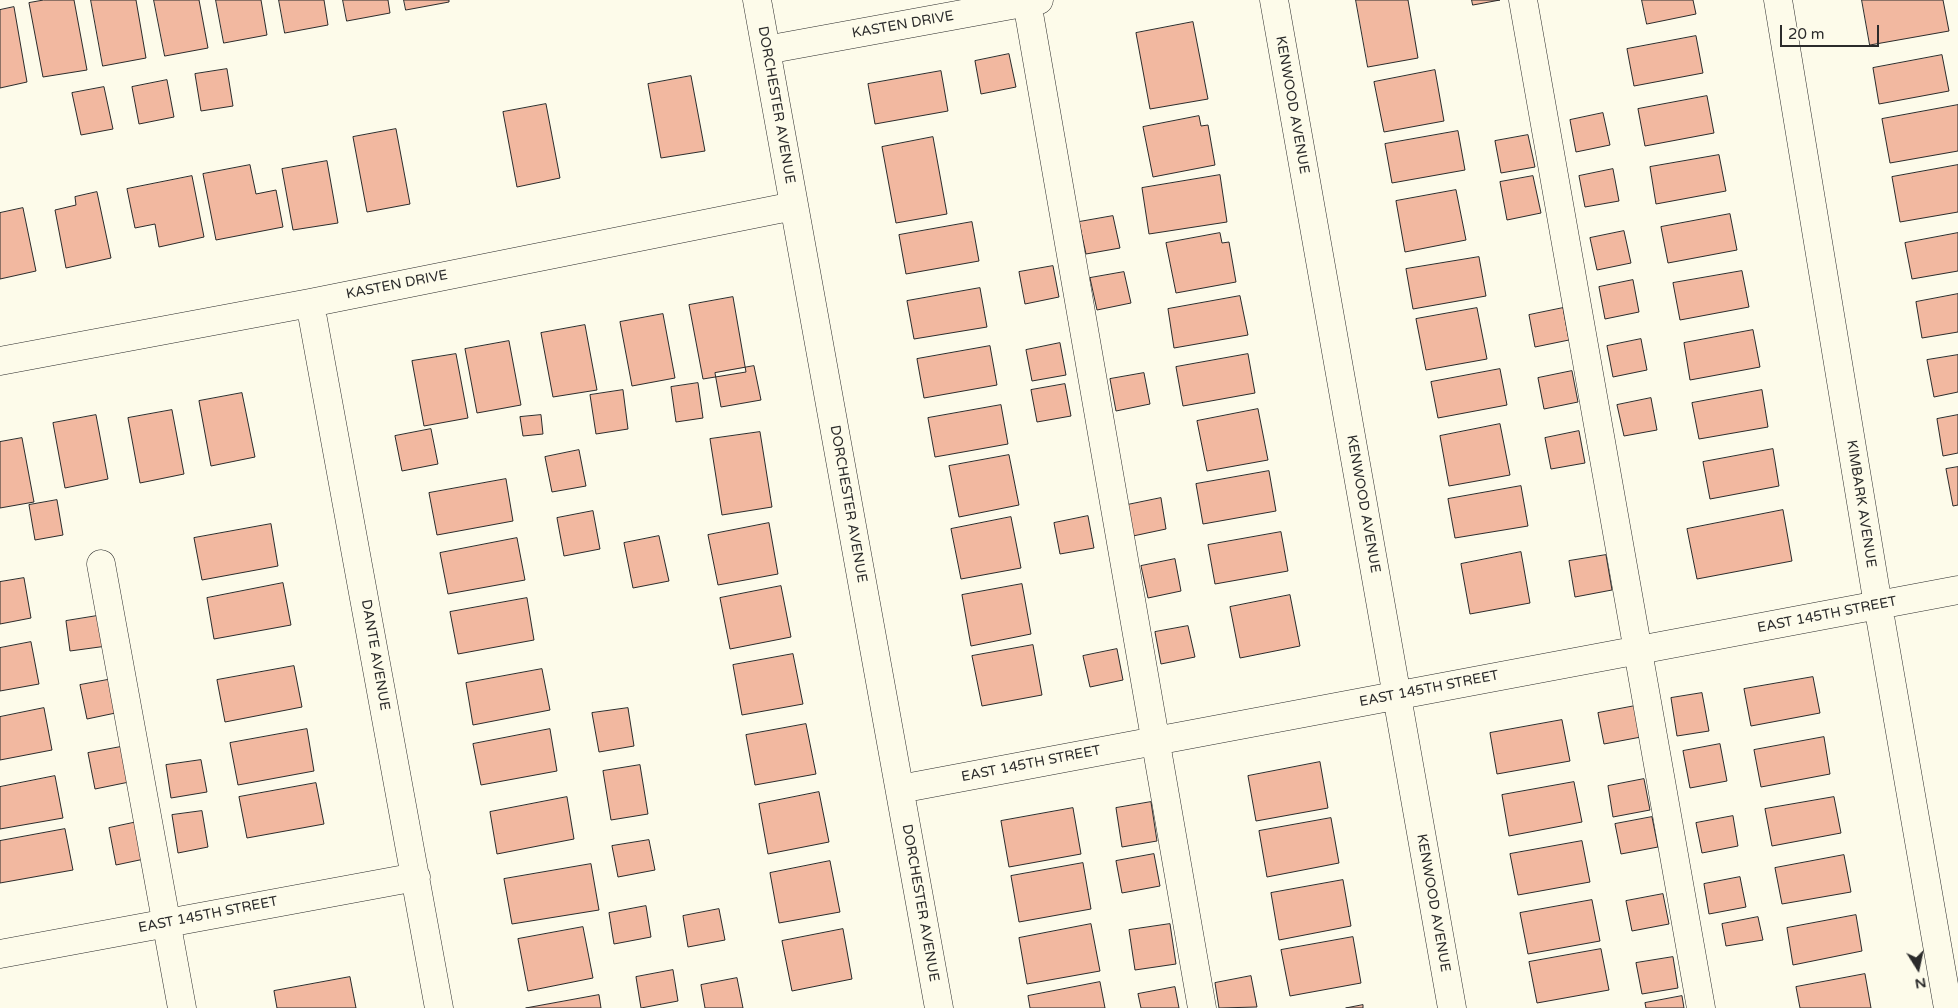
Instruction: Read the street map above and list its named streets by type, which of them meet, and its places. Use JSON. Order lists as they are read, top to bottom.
{
  "streets": {
    "street": [
      "KASTEN DRIVE",
      "DORCHESTER AVENUE",
      "KENWOOD AVENUE",
      "KIMBARK AVENUE",
      "EAST 145TH STREET",
      "DANTE AVENUE"
    ]
  },
  "crossings": [
    ["KASTEN DRIVE", "DORCHESTER AVENUE"],
    ["KASTEN DRIVE", "DANTE AVENUE"],
    ["DORCHESTER AVENUE", "EAST 145TH STREET"],
    ["KENWOOD AVENUE", "EAST 145TH STREET"],
    ["KIMBARK AVENUE", "EAST 145TH STREET"],
    ["EAST 145TH STREET", "DANTE AVENUE"]
  ],
  "scale_bar": "20 m",
  "north": "bottom"
}
